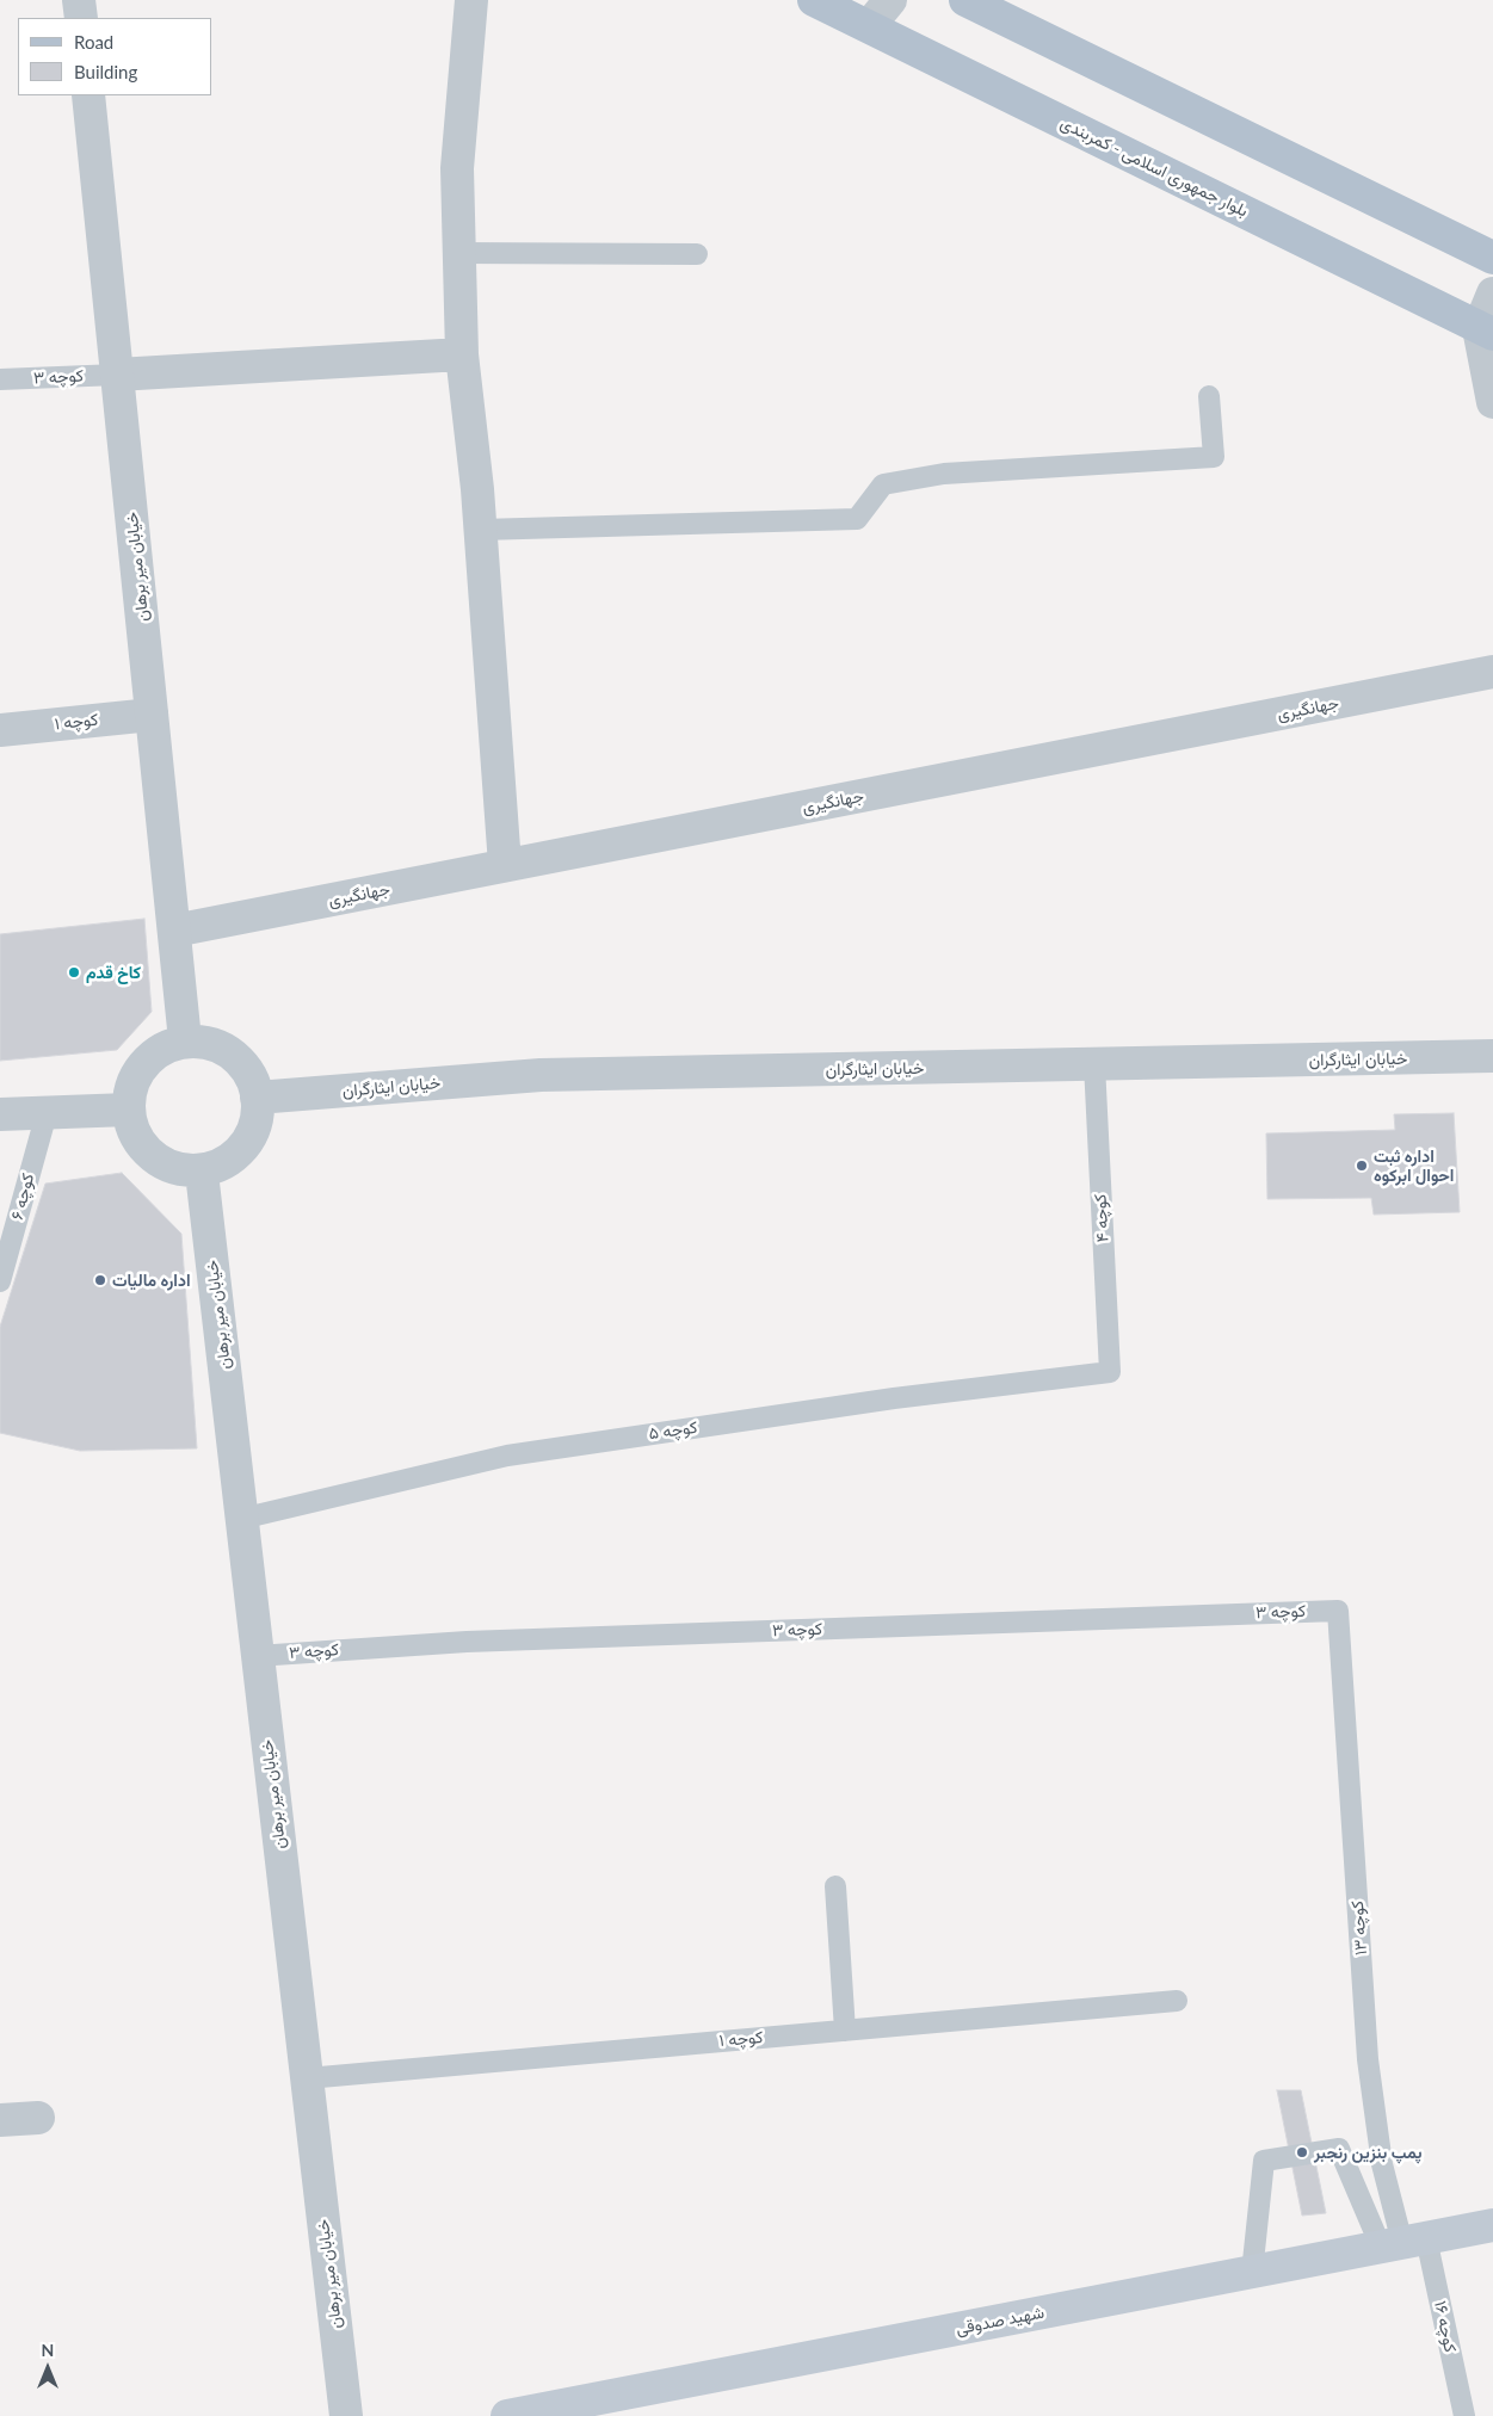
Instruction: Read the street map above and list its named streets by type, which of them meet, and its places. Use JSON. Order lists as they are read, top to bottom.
{
  "streets": {
    "main road": ["بلوار جمهوری اسلامی - کمربندی", "شهید صدوقی"],
    "street": [
      "خیابان میر برهان",
      "جهانگیری",
      "کوچه ۱",
      "خیابان ایثارگران"
    ],
    "lane": [
      "کوچه ۳",
      "کوچه ۶",
      "کوچه ۴",
      "کوچه ۵",
      "کوچه ۱۳",
      "کوچه ۱۶"
    ]
  },
  "crossings": [
    ["کوچه ۳", "خیابان میر برهان"],
    ["کوچه ۳", "کوچه ۱۳"],
    ["خیابان میر برهان", "جهانگیری"],
    ["خیابان میر برهان", "کوچه ۱"],
    ["خیابان میر برهان", "خیابان ایثارگران"],
    ["خیابان میر برهان", "کوچه ۵"],
    ["خیابان ایثارگران", "کوچه ۴"],
    ["کوچه ۴", "کوچه ۵"],
    ["کوچه ۱۳", "شهید صدوقی"],
    ["کوچه ۱۳", "کوچه ۱۶"],
    ["شهید صدوقی", "کوچه ۱۶"]
  ],
  "places": [
    "کاخ قدم",
    "اداره ثبت احوال ابرکوه",
    "اداره مالیات",
    "پمپ بنزین رنجبر"
  ],
  "legend": ["Road", "Building"],
  "north": "top"
}
